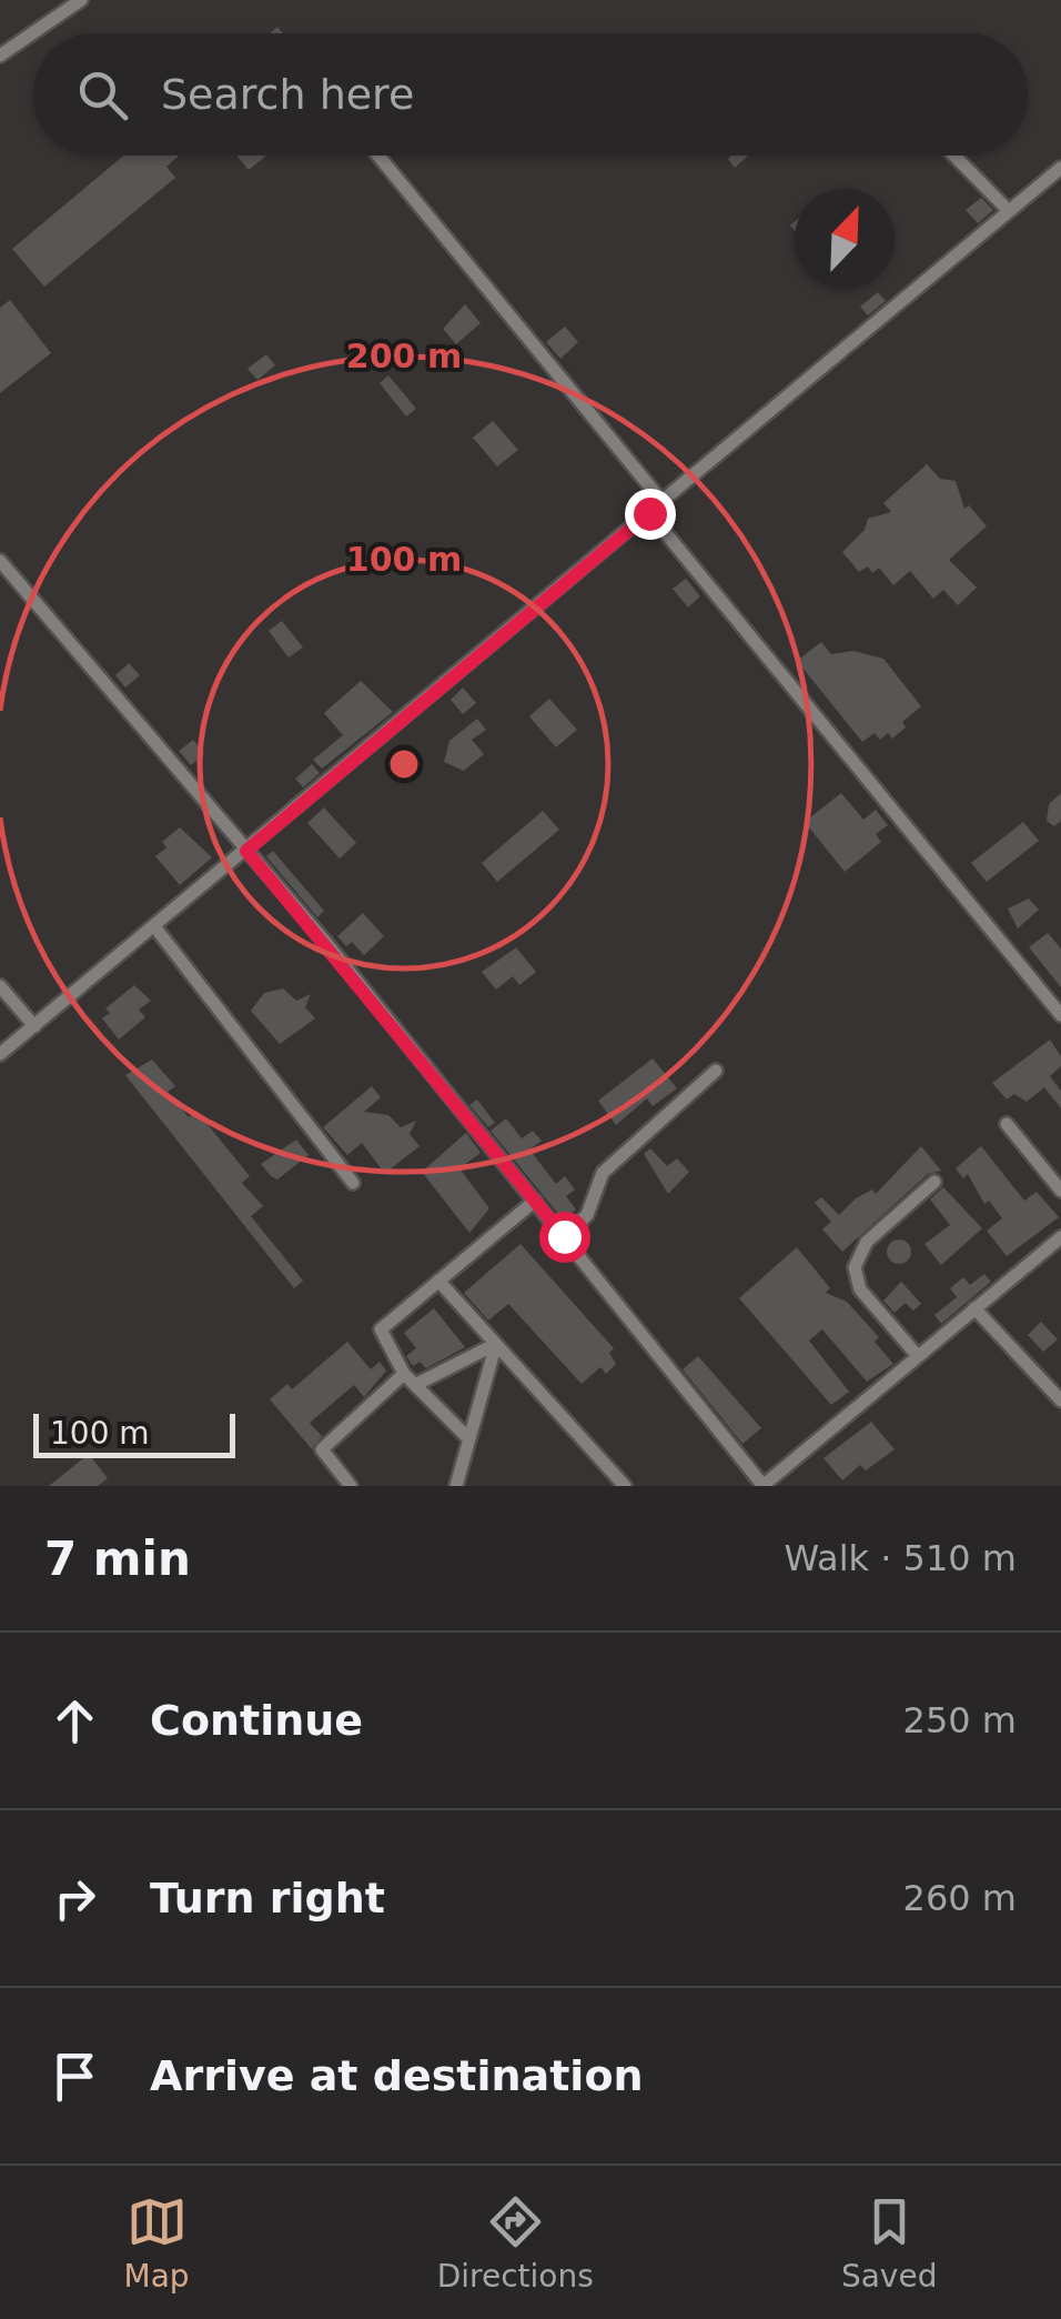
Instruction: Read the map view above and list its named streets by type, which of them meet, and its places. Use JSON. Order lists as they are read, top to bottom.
{
  "scale_bar": "100 m",
  "north": "top right",
  "page": {
    "search": "Search here",
    "scale": "100 m",
    "heading": ["7 min", "Walk · 510 m"],
    "list": [
      ["Continue", "250 m"],
      ["Turn right", "260 m"],
      "Arrive at destination"
    ],
    "nav": ["Map", "Directions", "Saved"]
  },
  "rings": ["200 m", "100 m"]
}
